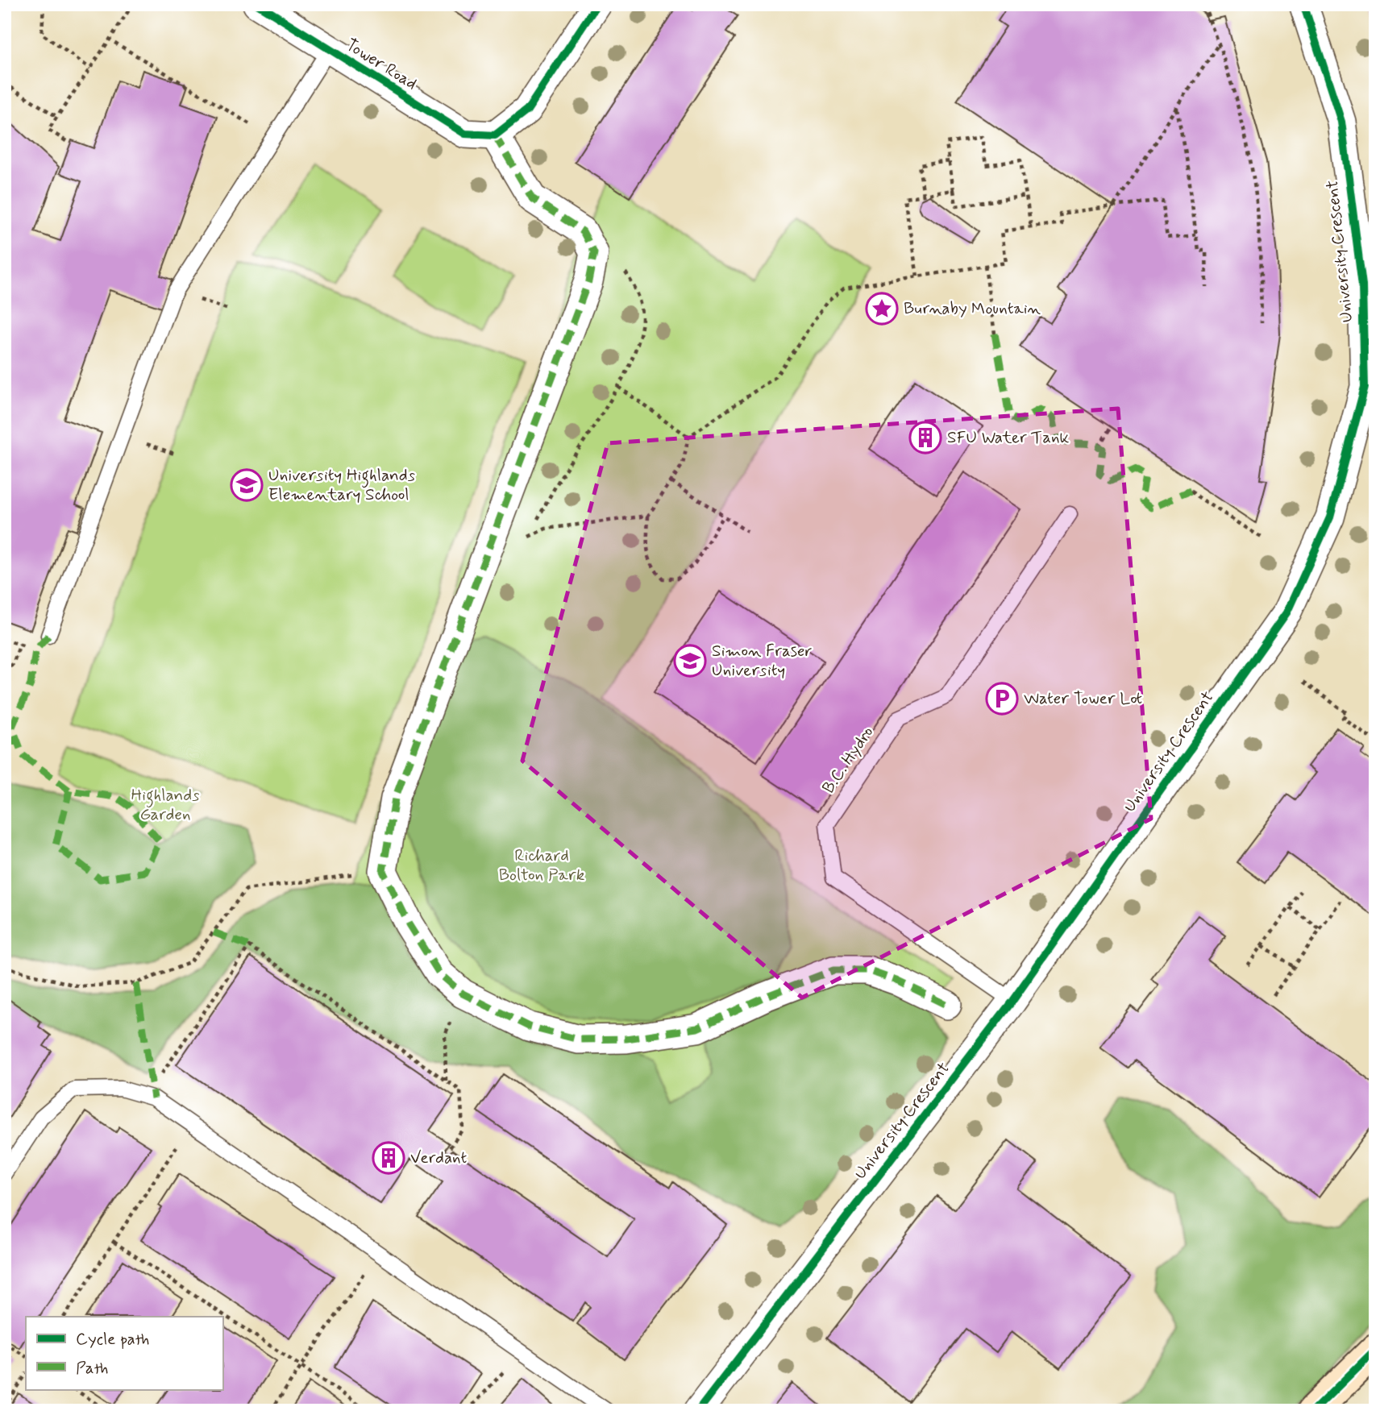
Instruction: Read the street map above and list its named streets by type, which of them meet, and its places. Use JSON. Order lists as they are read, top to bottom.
{
  "streets": {
    "street": ["Tower Road", "University Crescent"],
    "lane": ["B.C. Hydro"]
  },
  "crossings": [
    ["University Crescent", "B.C. Hydro"]
  ],
  "parks": ["Highlands Garden", "Richard Bolton Park"],
  "places": {
    "place": ["Burnaby Mountain"],
    "building": ["SFU Water Tank", "Verdant"],
    "school or university": ["University Highlands Elementary School", "Simon Fraser University"],
    "parking": ["Water Tower Lot"]
  },
  "legend": ["Cycle path", "Path"]
}
